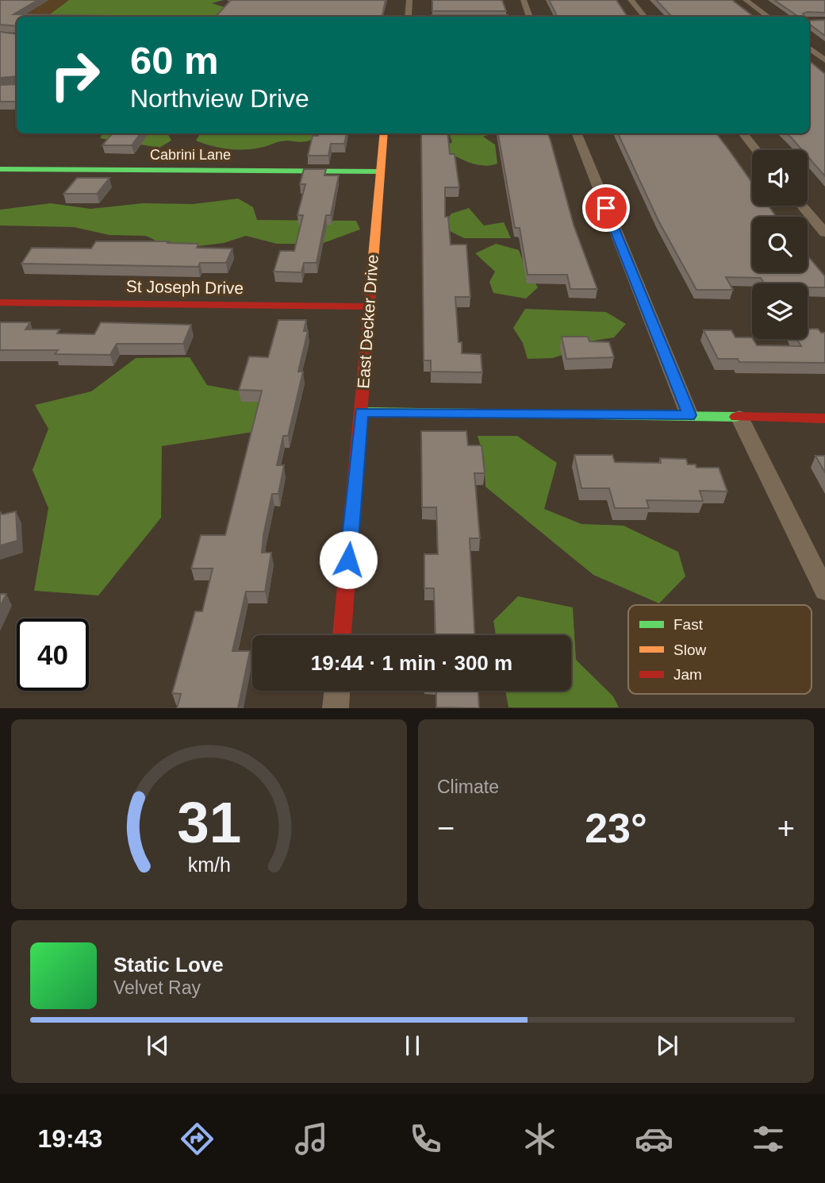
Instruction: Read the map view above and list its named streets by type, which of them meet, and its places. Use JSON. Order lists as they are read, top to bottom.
{
  "streets": {
    "street": ["Cabrini Lane", "St Joseph Drive", "East Decker Drive"]
  },
  "crossings": [
    ["Cabrini Lane", "East Decker Drive"],
    ["St Joseph Drive", "East Decker Drive"]
  ],
  "legend": ["Fast", "Slow", "Jam"],
  "page": {
    "turn": ["60 m", "Northview Drive"],
    "limit": "40",
    "trip": "19:44 · 1 min · 300 m",
    "tile": "Climate",
    "heat": ["−", "23°", "+"],
    "song": ["Static Love", "Velvet Ray"],
    "tabs": "19:43",
    "gauge": ["31", "km/h"]
  }
}
